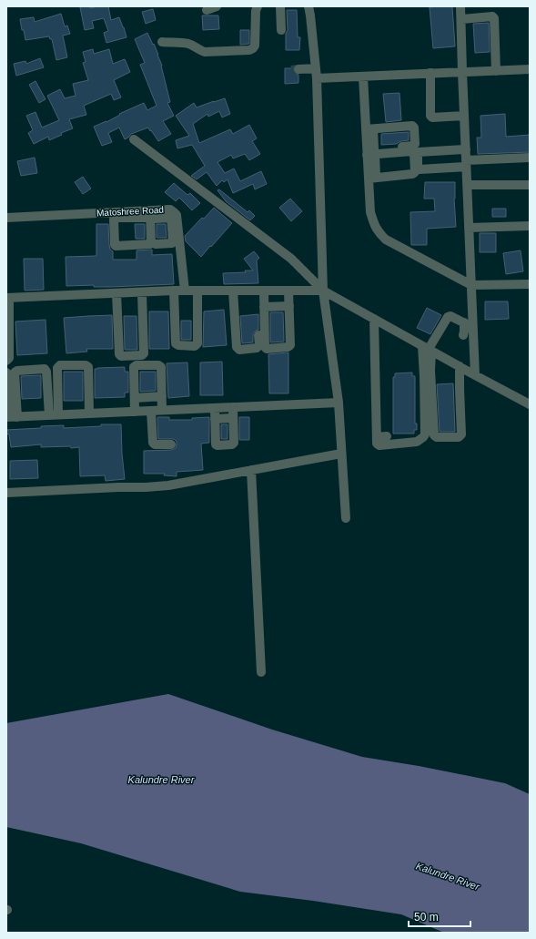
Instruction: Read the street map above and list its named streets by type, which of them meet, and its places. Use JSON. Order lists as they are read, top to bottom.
{
  "streets": {
    "street": ["Matoshree Road"]
  },
  "water": ["Kalundre River"],
  "scale_bar": "50 m"
}
